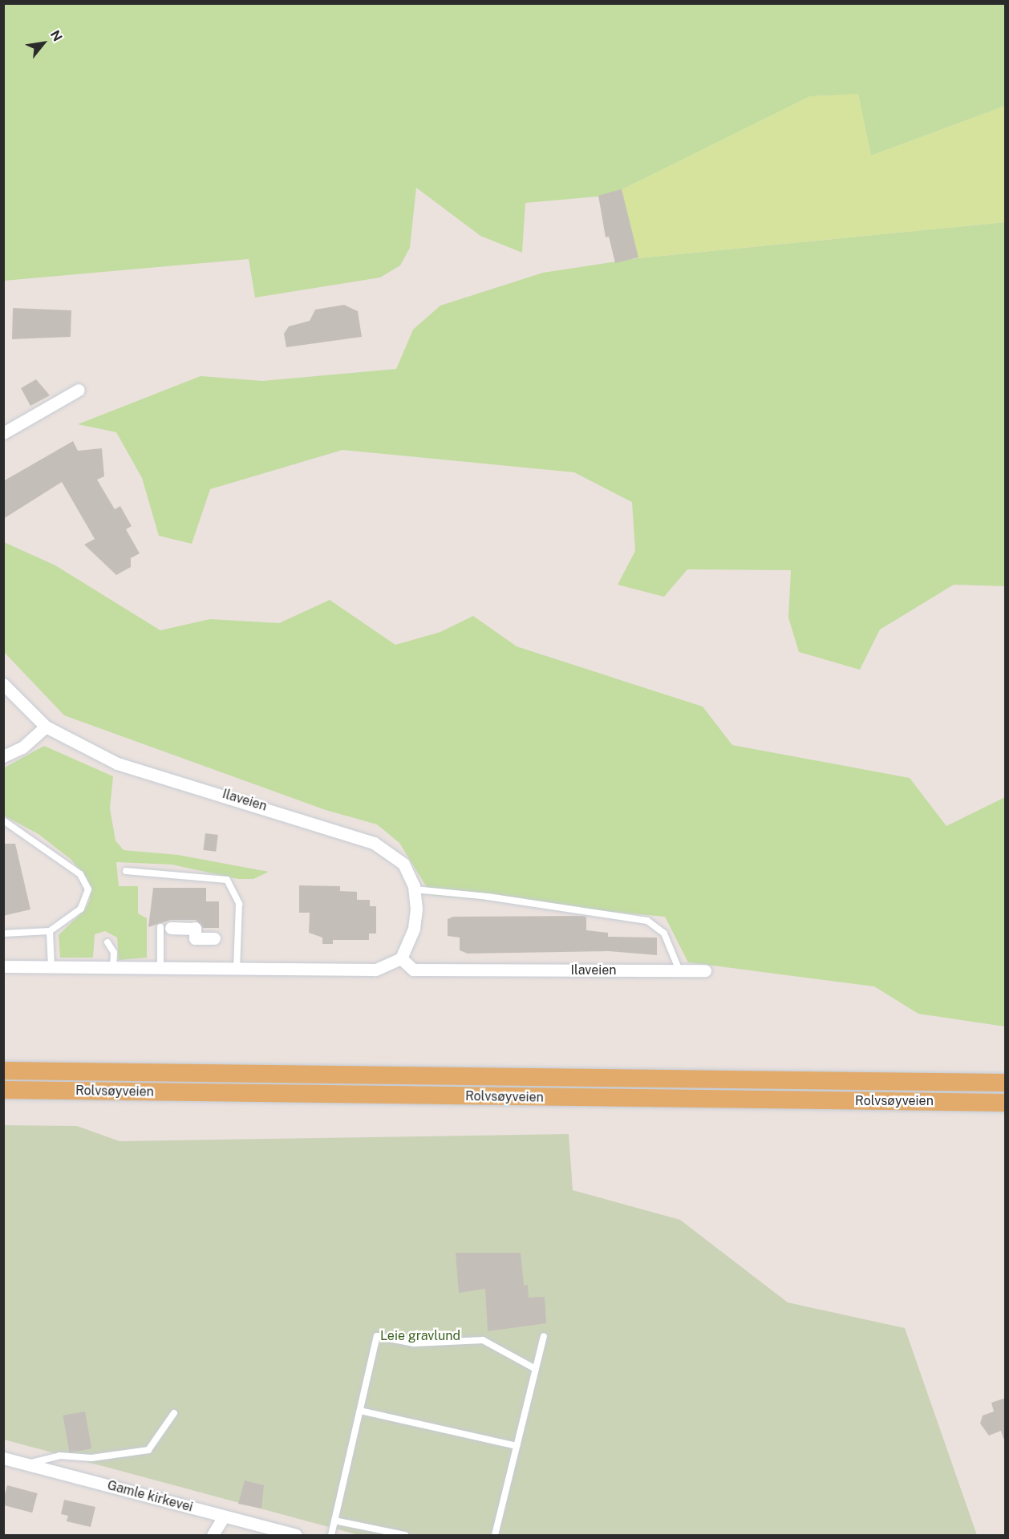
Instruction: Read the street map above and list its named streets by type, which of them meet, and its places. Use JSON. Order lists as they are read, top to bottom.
{
  "streets": {
    "main road": ["Rolvsøyveien"],
    "street": ["Ilaveien", "Gamle kirkevei"]
  },
  "parks": ["Leie gravlund"],
  "north": "top right"
}
